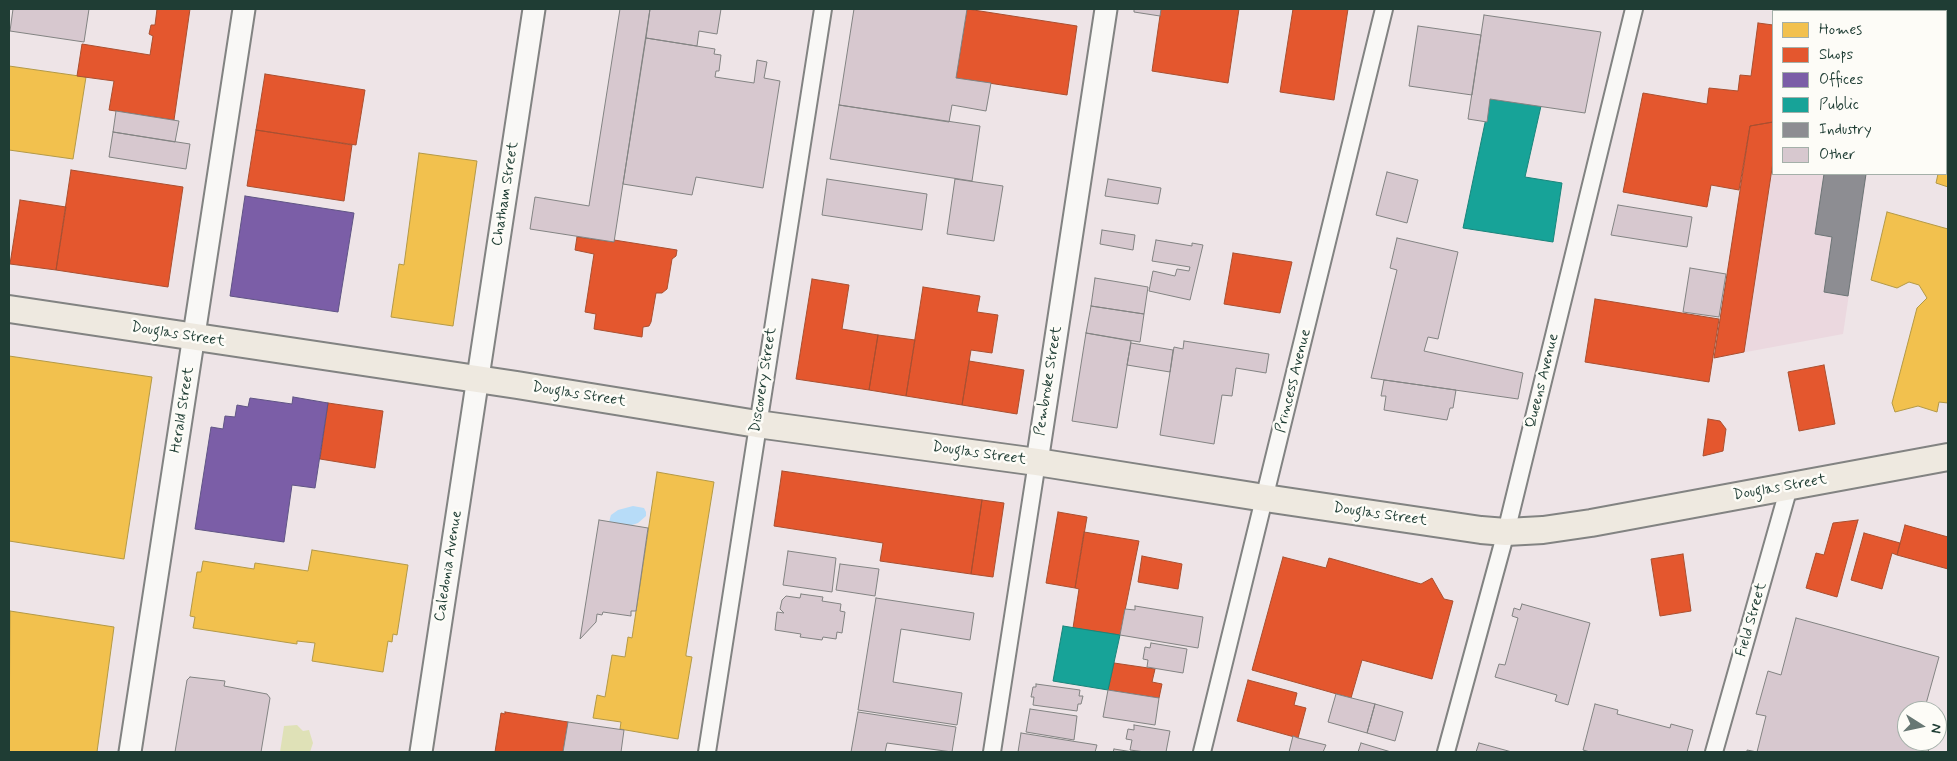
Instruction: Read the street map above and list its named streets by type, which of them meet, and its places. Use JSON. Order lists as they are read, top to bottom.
{
  "streets": {
    "main road": ["Douglas Street"],
    "street": [
      "Chatham Street",
      "Discovery Street",
      "Pembroke Street",
      "Princess Avenue",
      "Queens Avenue",
      "Herald Street",
      "Caledonia Avenue",
      "Field Street"
    ]
  },
  "crossings": [
    ["Chatham Street", "Douglas Street"],
    ["Chatham Street", "Caledonia Avenue"],
    ["Douglas Street", "Discovery Street"],
    ["Douglas Street", "Pembroke Street"],
    ["Douglas Street", "Princess Avenue"],
    ["Douglas Street", "Queens Avenue"],
    ["Douglas Street", "Herald Street"],
    ["Douglas Street", "Caledonia Avenue"],
    ["Douglas Street", "Field Street"]
  ],
  "legend": [
    "Homes",
    "Shops",
    "Offices",
    "Public",
    "Industry",
    "Other"
  ],
  "north": "right"
}
